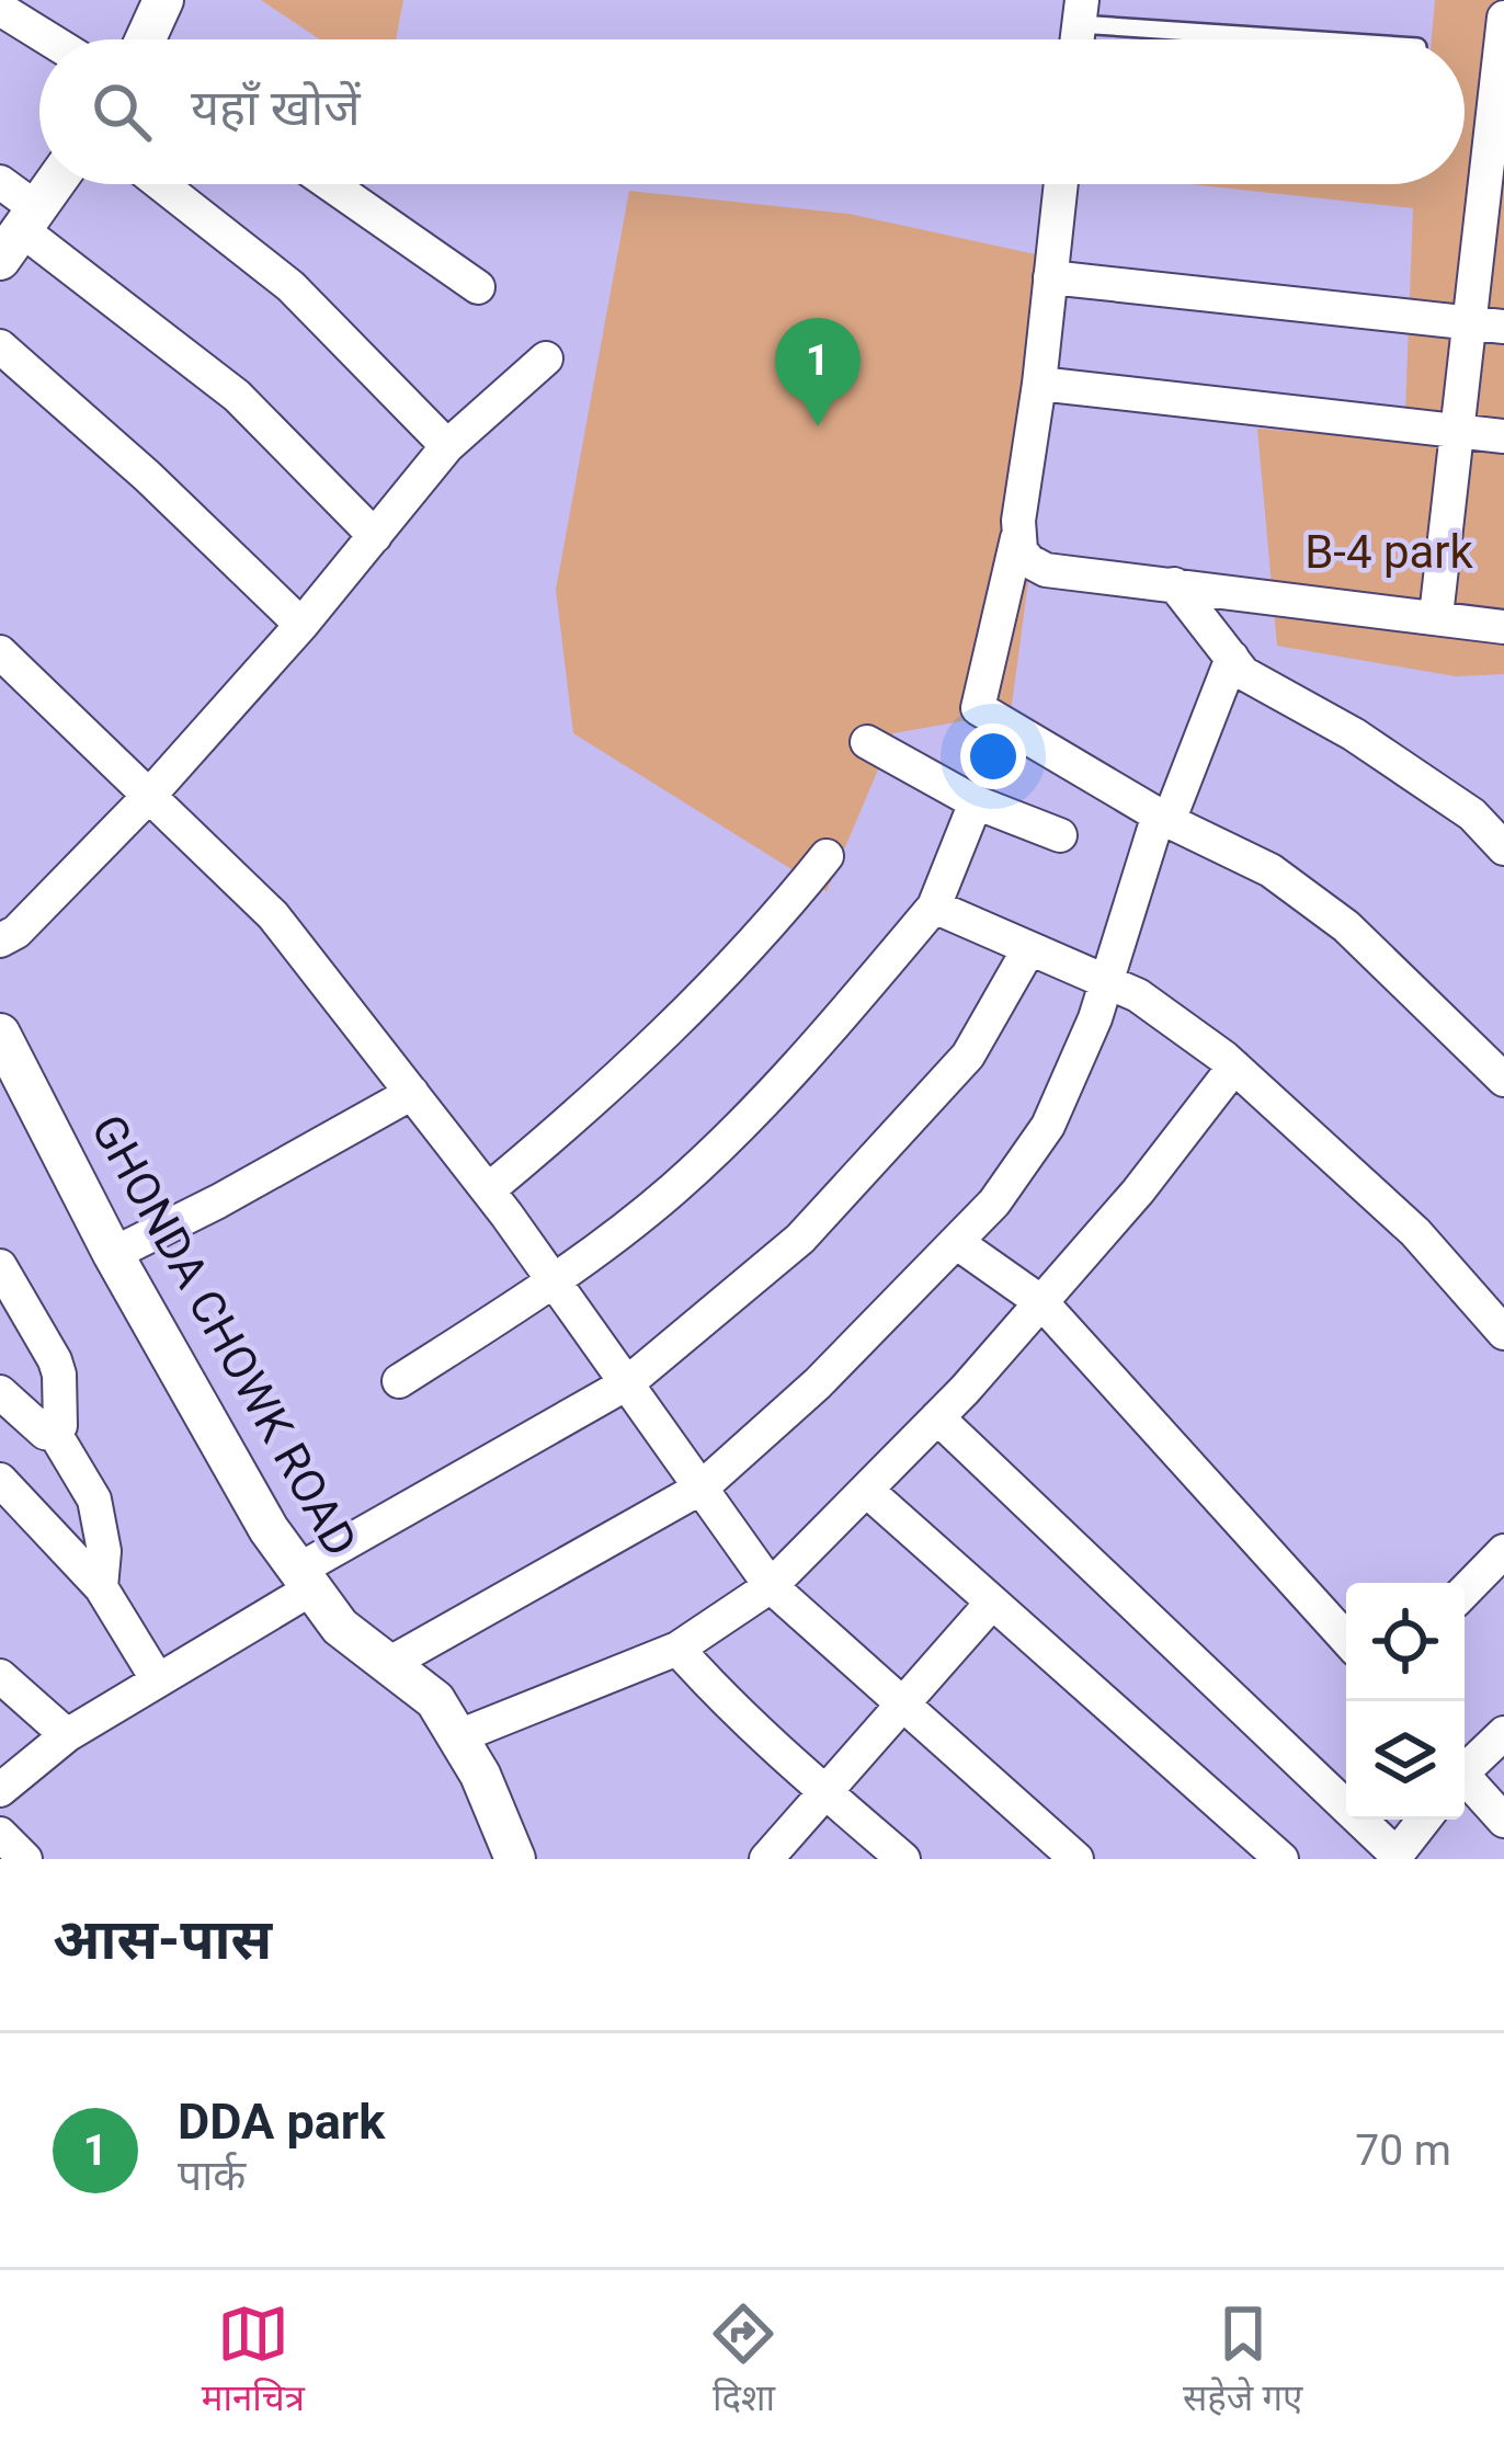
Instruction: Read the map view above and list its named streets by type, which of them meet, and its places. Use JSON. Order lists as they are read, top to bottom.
{
  "streets": {
    "street": ["GHONDA CHOWK ROAD"]
  },
  "parks": ["B-4 park"],
  "page": {
    "search": "यहाँ खोजें",
    "pins": "1",
    "heading": "आस-पास",
    "list": [
      {
        "mark": "1",
        "name": "DDA park",
        "note": "पार्क",
        "value": "70 m"
      }
    ],
    "nav": ["मानचित्र", "दिशा", "सहेजे गए"]
  }
}
